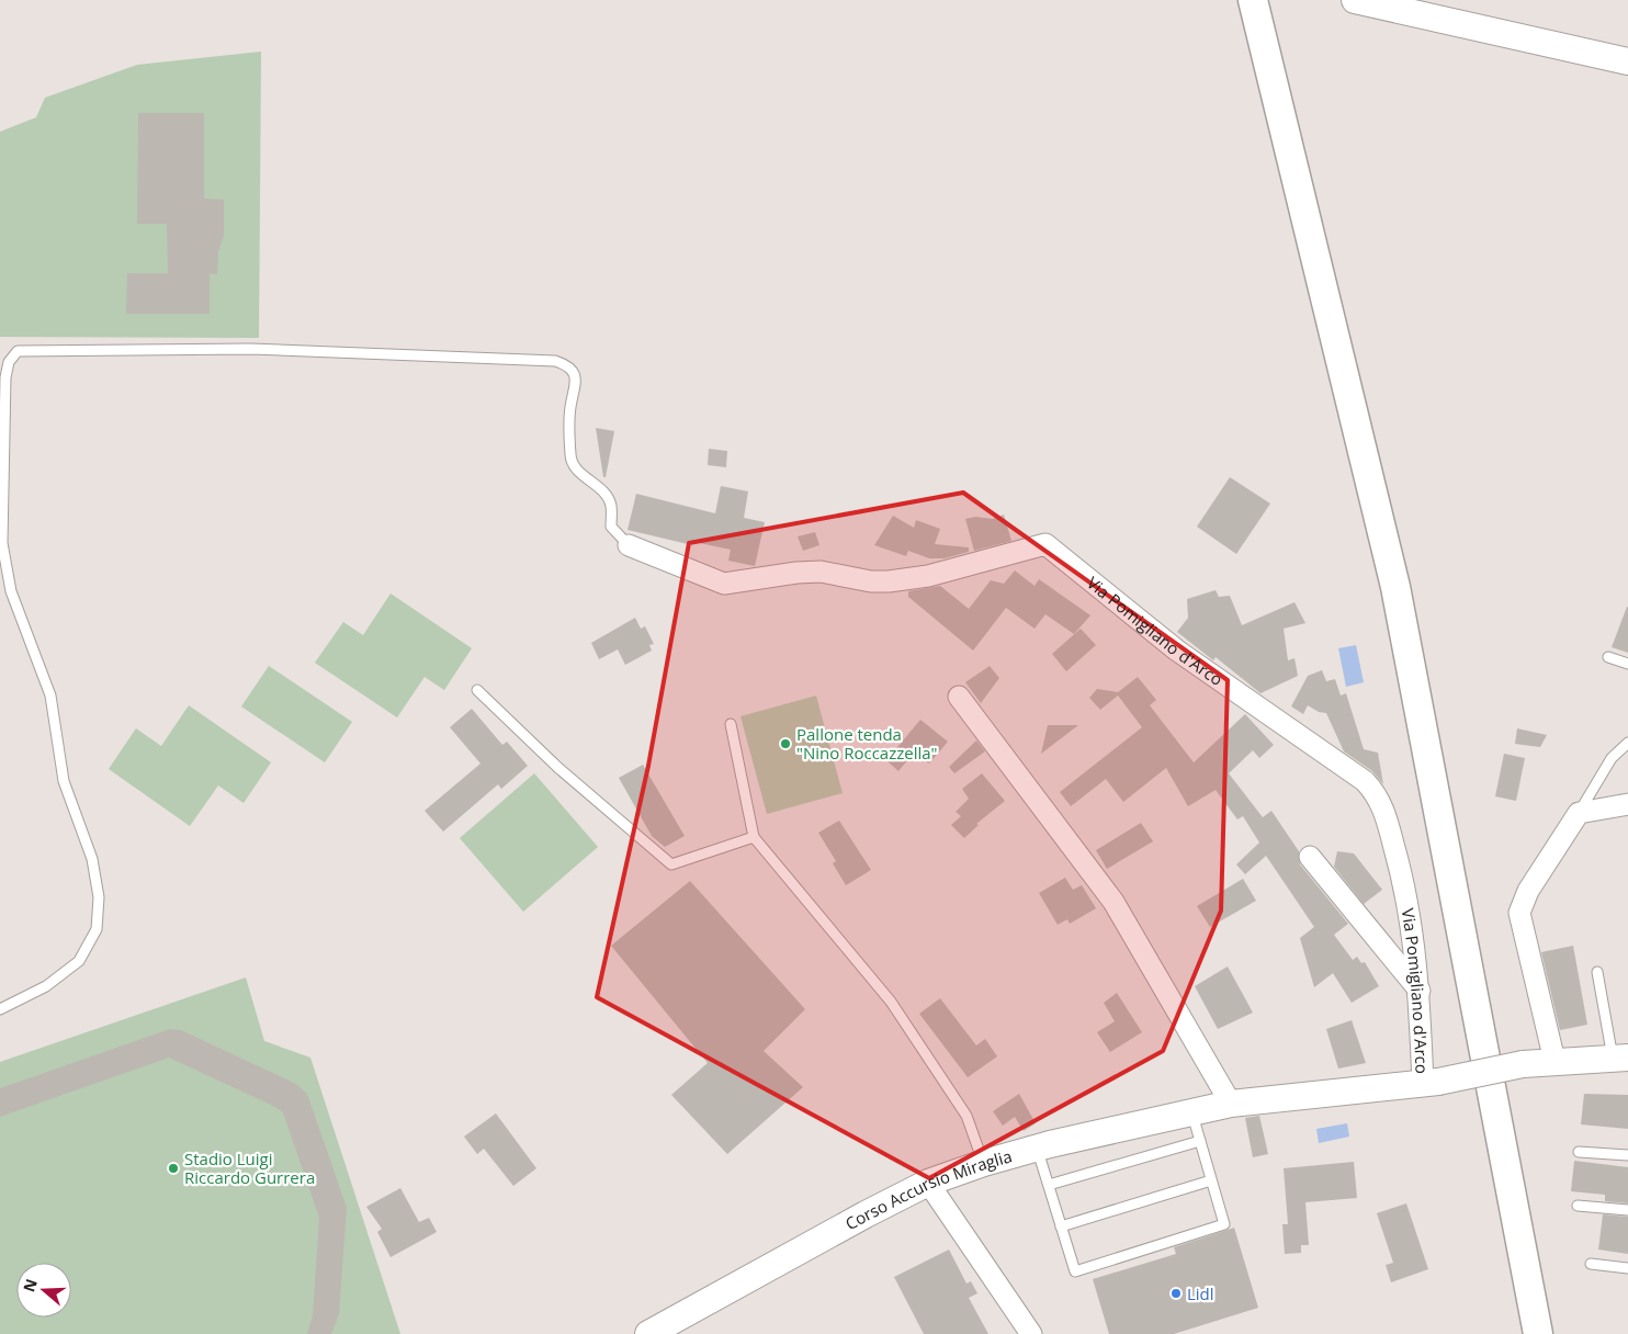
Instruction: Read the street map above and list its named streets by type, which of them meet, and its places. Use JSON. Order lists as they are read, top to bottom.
{
  "streets": {
    "street": ["Via Pomigliano d'Arco", "Corso Accursio Miraglia"]
  },
  "crossings": [
    ["Via Pomigliano d'Arco", "Corso Accursio Miraglia"]
  ],
  "places": ["Pallone tenda \"Nino Roccazzella\"", "Stadio Luigi Riccardo Gurrera", "Lidl"],
  "north": "left"
}
